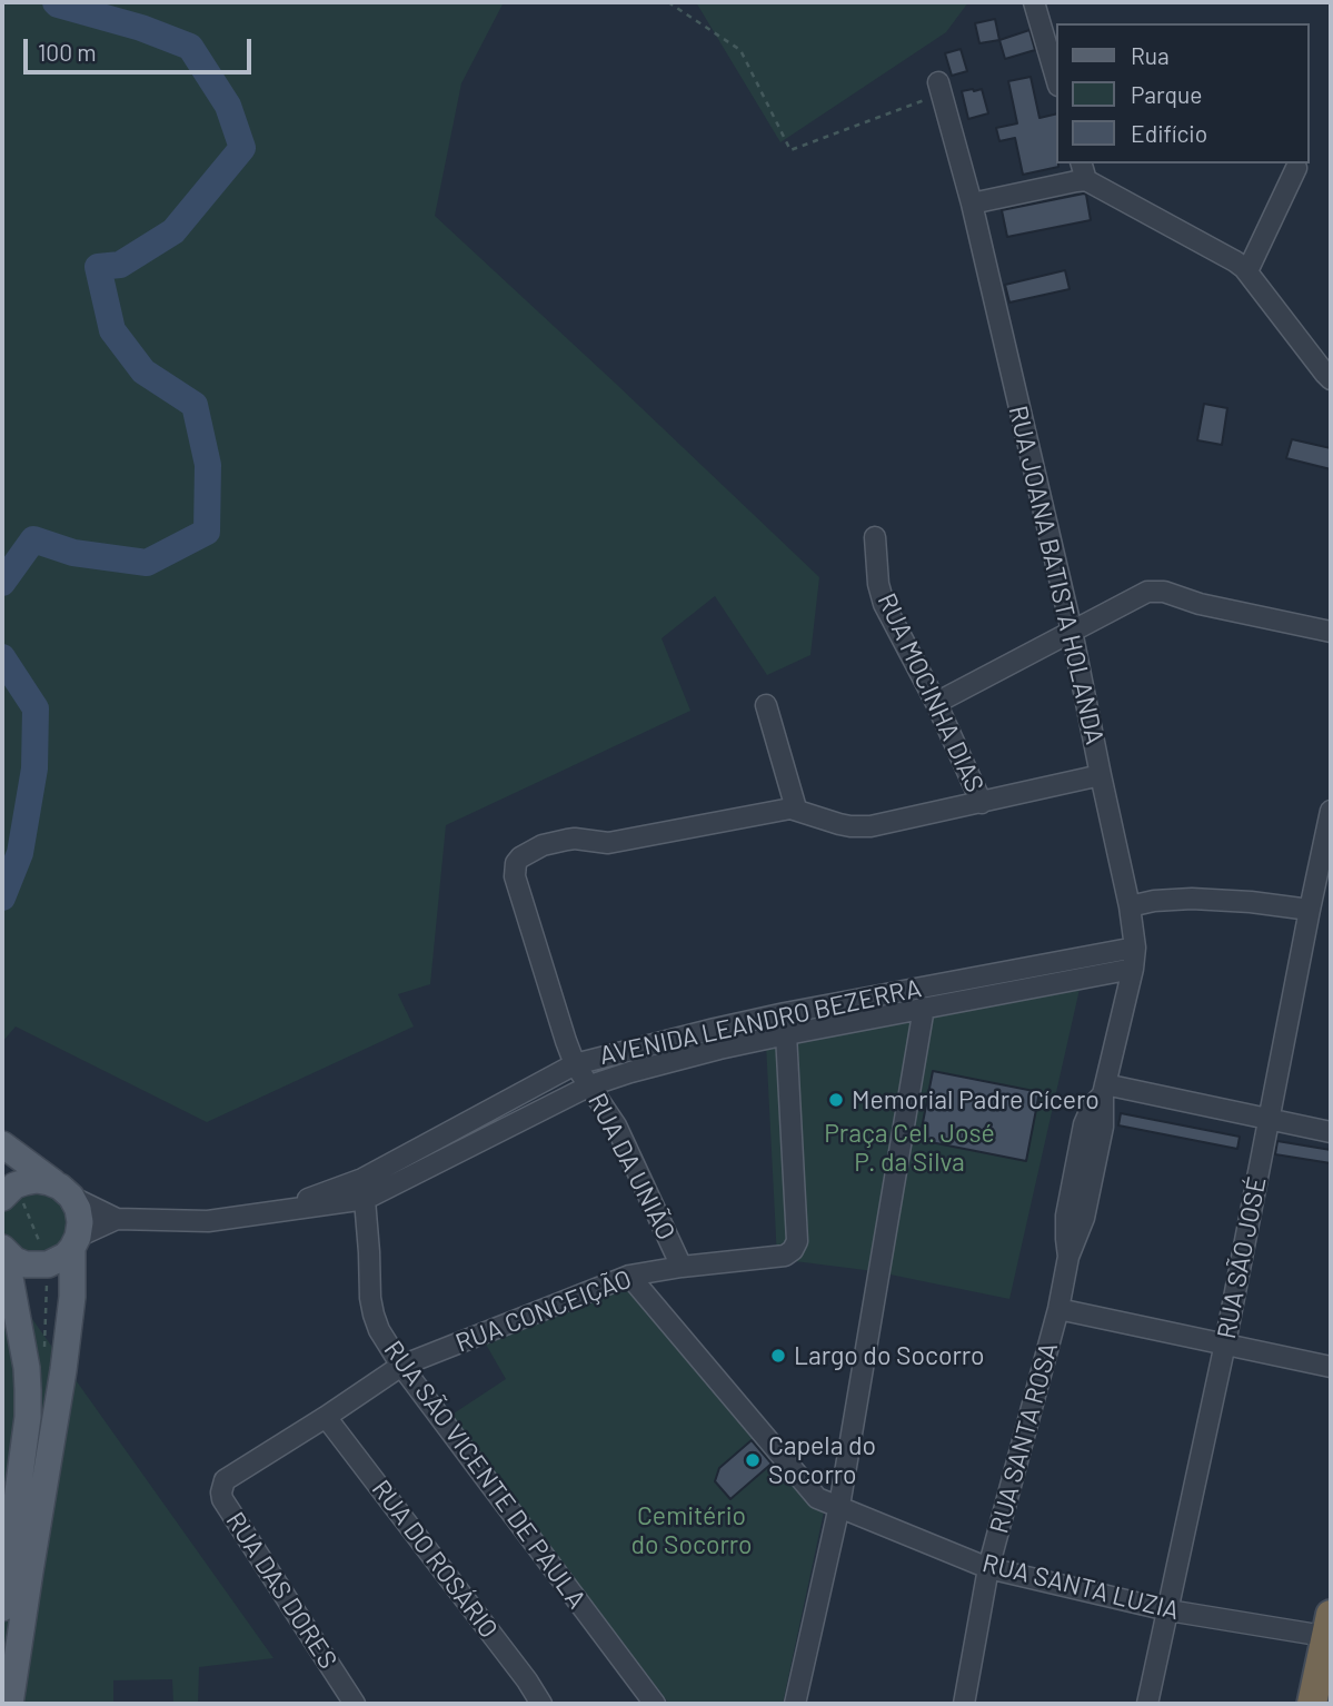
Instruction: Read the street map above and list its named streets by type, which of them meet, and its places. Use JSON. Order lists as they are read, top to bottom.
{
  "streets": {
    "street": [
      "RUA JOANA BATISTA HOLANDA",
      "RUA MOCINHA DIAS",
      "AVENIDA LEANDRO BEZERRA",
      "RUA DA UNIÃO",
      "RUA SÃO JOSÉ",
      "RUA CONCEIÇÃO",
      "RUA SANTA ROSA",
      "RUA SÃO VICENTE DE PAULA",
      "RUA DO ROSÁRIO",
      "RUA SANTA LUZIA",
      "RUA DAS DORES"
    ]
  },
  "crossings": [
    ["RUA JOANA BATISTA HOLANDA", "AVENIDA LEANDRO BEZERRA"],
    ["AVENIDA LEANDRO BEZERRA", "RUA DA UNIÃO"],
    ["AVENIDA LEANDRO BEZERRA", "RUA CONCEIÇÃO"],
    ["AVENIDA LEANDRO BEZERRA", "RUA SÃO VICENTE DE PAULA"],
    ["RUA DA UNIÃO", "RUA CONCEIÇÃO"],
    ["RUA SÃO JOSÉ", "RUA SANTA LUZIA"],
    ["RUA CONCEIÇÃO", "RUA SÃO VICENTE DE PAULA"],
    ["RUA CONCEIÇÃO", "RUA DO ROSÁRIO"],
    ["RUA CONCEIÇÃO", "RUA SANTA LUZIA"],
    ["RUA CONCEIÇÃO", "RUA DAS DORES"],
    ["RUA SANTA ROSA", "RUA SANTA LUZIA"]
  ],
  "parks": ["Praça Cel. José P. da Silva", "Cemitério do Socorro"],
  "places": ["Memorial Padre Cícero", "Largo do Socorro", "Capela do Socorro"],
  "legend": ["Rua", "Parque", "Edifício"],
  "scale_bar": "100 m"
}
